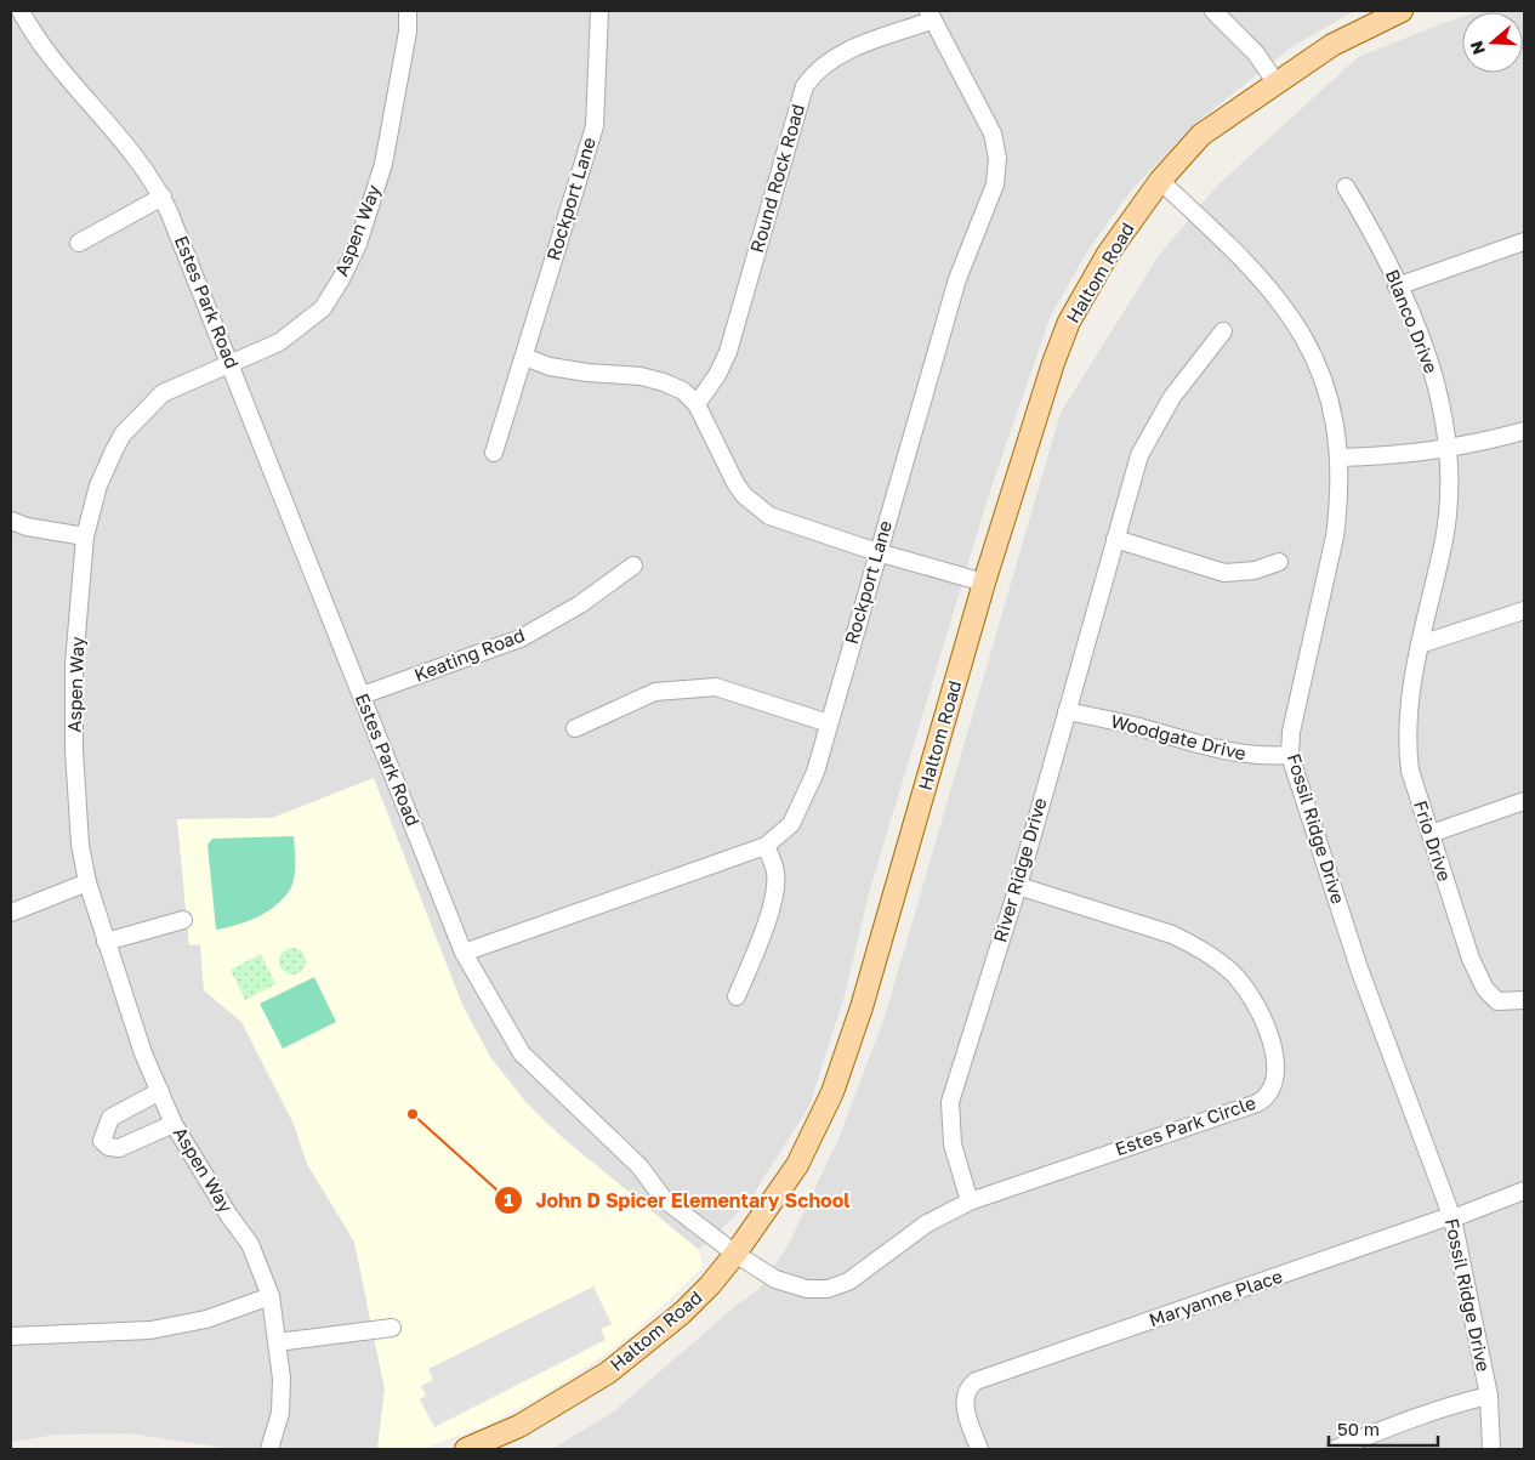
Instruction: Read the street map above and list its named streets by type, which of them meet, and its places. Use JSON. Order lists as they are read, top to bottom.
{
  "streets": {
    "main road": ["Haltom Road"],
    "street": [
      "Round Rock Road",
      "Rockport Lane",
      "Aspen Way",
      "Estes Park Road",
      "Blanco Drive",
      "Keating Road",
      "Woodgate Drive",
      "Fossil Ridge Drive",
      "Frio Drive",
      "River Ridge Drive",
      "Estes Park Circle",
      "Maryanne Place"
    ]
  },
  "crossings": [
    ["Round Rock Road", "Rockport Lane"],
    ["Rockport Lane", "Estes Park Road"],
    ["Aspen Way", "Estes Park Road"],
    ["Haltom Road", "Estes Park Road"],
    ["Haltom Road", "Fossil Ridge Drive"],
    ["Estes Park Road", "Keating Road"],
    ["Estes Park Road", "Estes Park Circle"],
    ["Blanco Drive", "Frio Drive"],
    ["Woodgate Drive", "Fossil Ridge Drive"],
    ["Woodgate Drive", "River Ridge Drive"],
    ["Fossil Ridge Drive", "Maryanne Place"],
    ["River Ridge Drive", "Estes Park Circle"]
  ],
  "places": ["John D Spicer Elementary School"],
  "scale_bar": "50 m",
  "north": "left"
}
